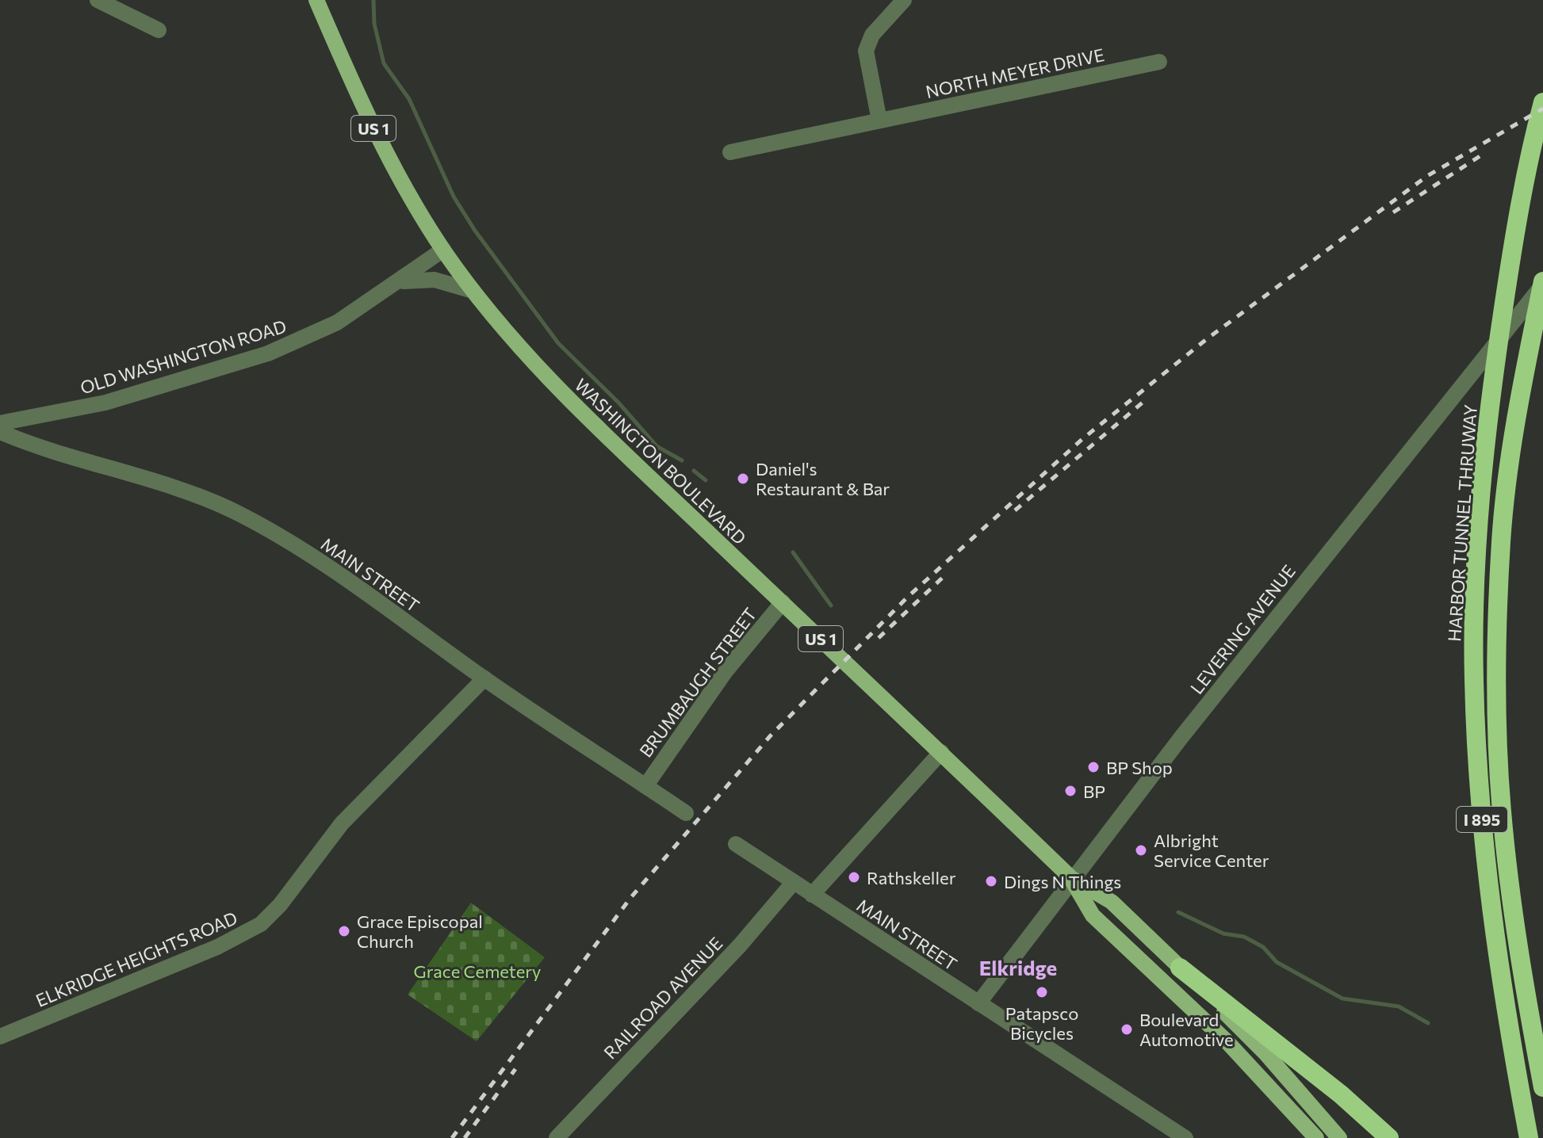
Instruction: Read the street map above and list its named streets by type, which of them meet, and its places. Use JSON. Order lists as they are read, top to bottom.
{
  "streets": {
    "highway": ["HARBOR TUNNEL THRUWAY", "I 895"],
    "main road": ["US 1", "WASHINGTON BOULEVARD"],
    "street": [
      "NORTH MEYER DRIVE",
      "OLD WASHINGTON ROAD",
      "MAIN STREET",
      "LEVERING AVENUE",
      "BRUMBAUGH STREET",
      "ELKRIDGE HEIGHTS ROAD",
      "RAILROAD AVENUE"
    ]
  },
  "crossings": [
    ["OLD WASHINGTON ROAD", "WASHINGTON BOULEVARD"],
    ["WASHINGTON BOULEVARD", "LEVERING AVENUE"],
    ["WASHINGTON BOULEVARD", "BRUMBAUGH STREET"],
    ["MAIN STREET", "LEVERING AVENUE"],
    ["MAIN STREET", "BRUMBAUGH STREET"],
    ["MAIN STREET", "ELKRIDGE HEIGHTS ROAD"],
    ["MAIN STREET", "RAILROAD AVENUE"],
    ["LEVERING AVENUE", "I 895"]
  ],
  "districts": ["Elkridge"],
  "parks": ["Grace Cemetery"],
  "places": [
    "Daniel's Restaurant & Bar",
    "BP Shop",
    "BP",
    "Albright Service Center",
    "Rathskeller",
    "Dings N Things",
    "Grace Episcopal Church",
    "Patapsco Bicycles",
    "Boulevard Automotive"
  ]
}
